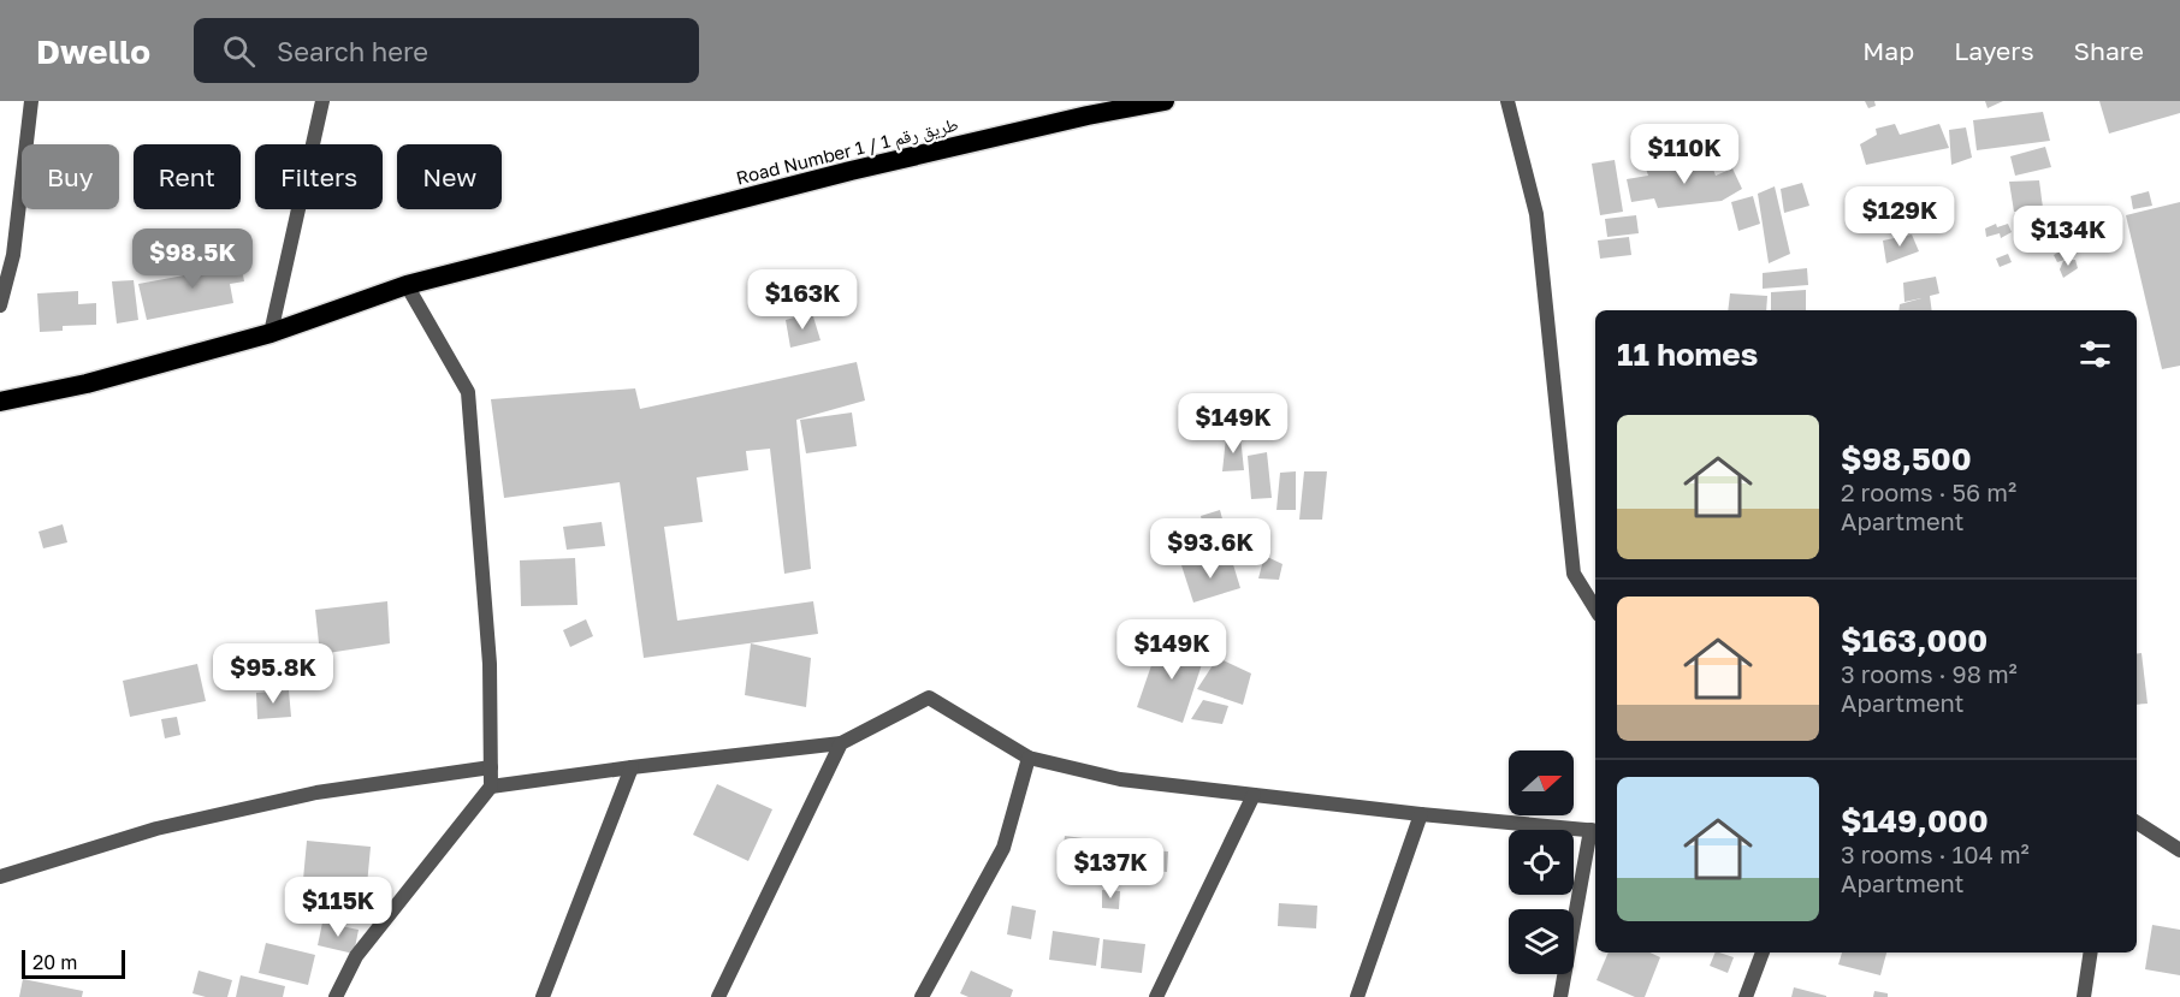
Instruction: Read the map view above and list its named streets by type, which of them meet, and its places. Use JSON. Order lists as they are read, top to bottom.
{
  "streets": {
    "highway": ["Road Number 1 / طريق رقم 1"]
  },
  "scale_bar": "20 m",
  "north": "right",
  "page": {
    "header": "Dwello",
    "search": "Search here",
    "nav": ["Map", "Layers", "Share"],
    "price": [
      "$110K",
      "$129K",
      "$134K",
      "$98.5K",
      "$163K",
      "$149K",
      "$93.6K",
      "$149K",
      "$95.8K",
      "$137K",
      "$115K"
    ],
    "chip": [
      "Buy",
      "Rent",
      "Filters",
      "New"
    ],
    "heading": "11 homes",
    "list": [
      {
        "name": "$98,500",
        "note": "2 rooms · 56 m² · Apartment"
      },
      {
        "name": "$163,000",
        "note": "3 rooms · 98 m² · Apartment"
      },
      {
        "name": "$149,000",
        "note": "3 rooms · 104 m² · Apartment"
      }
    ],
    "scale": "20 m"
  }
}
